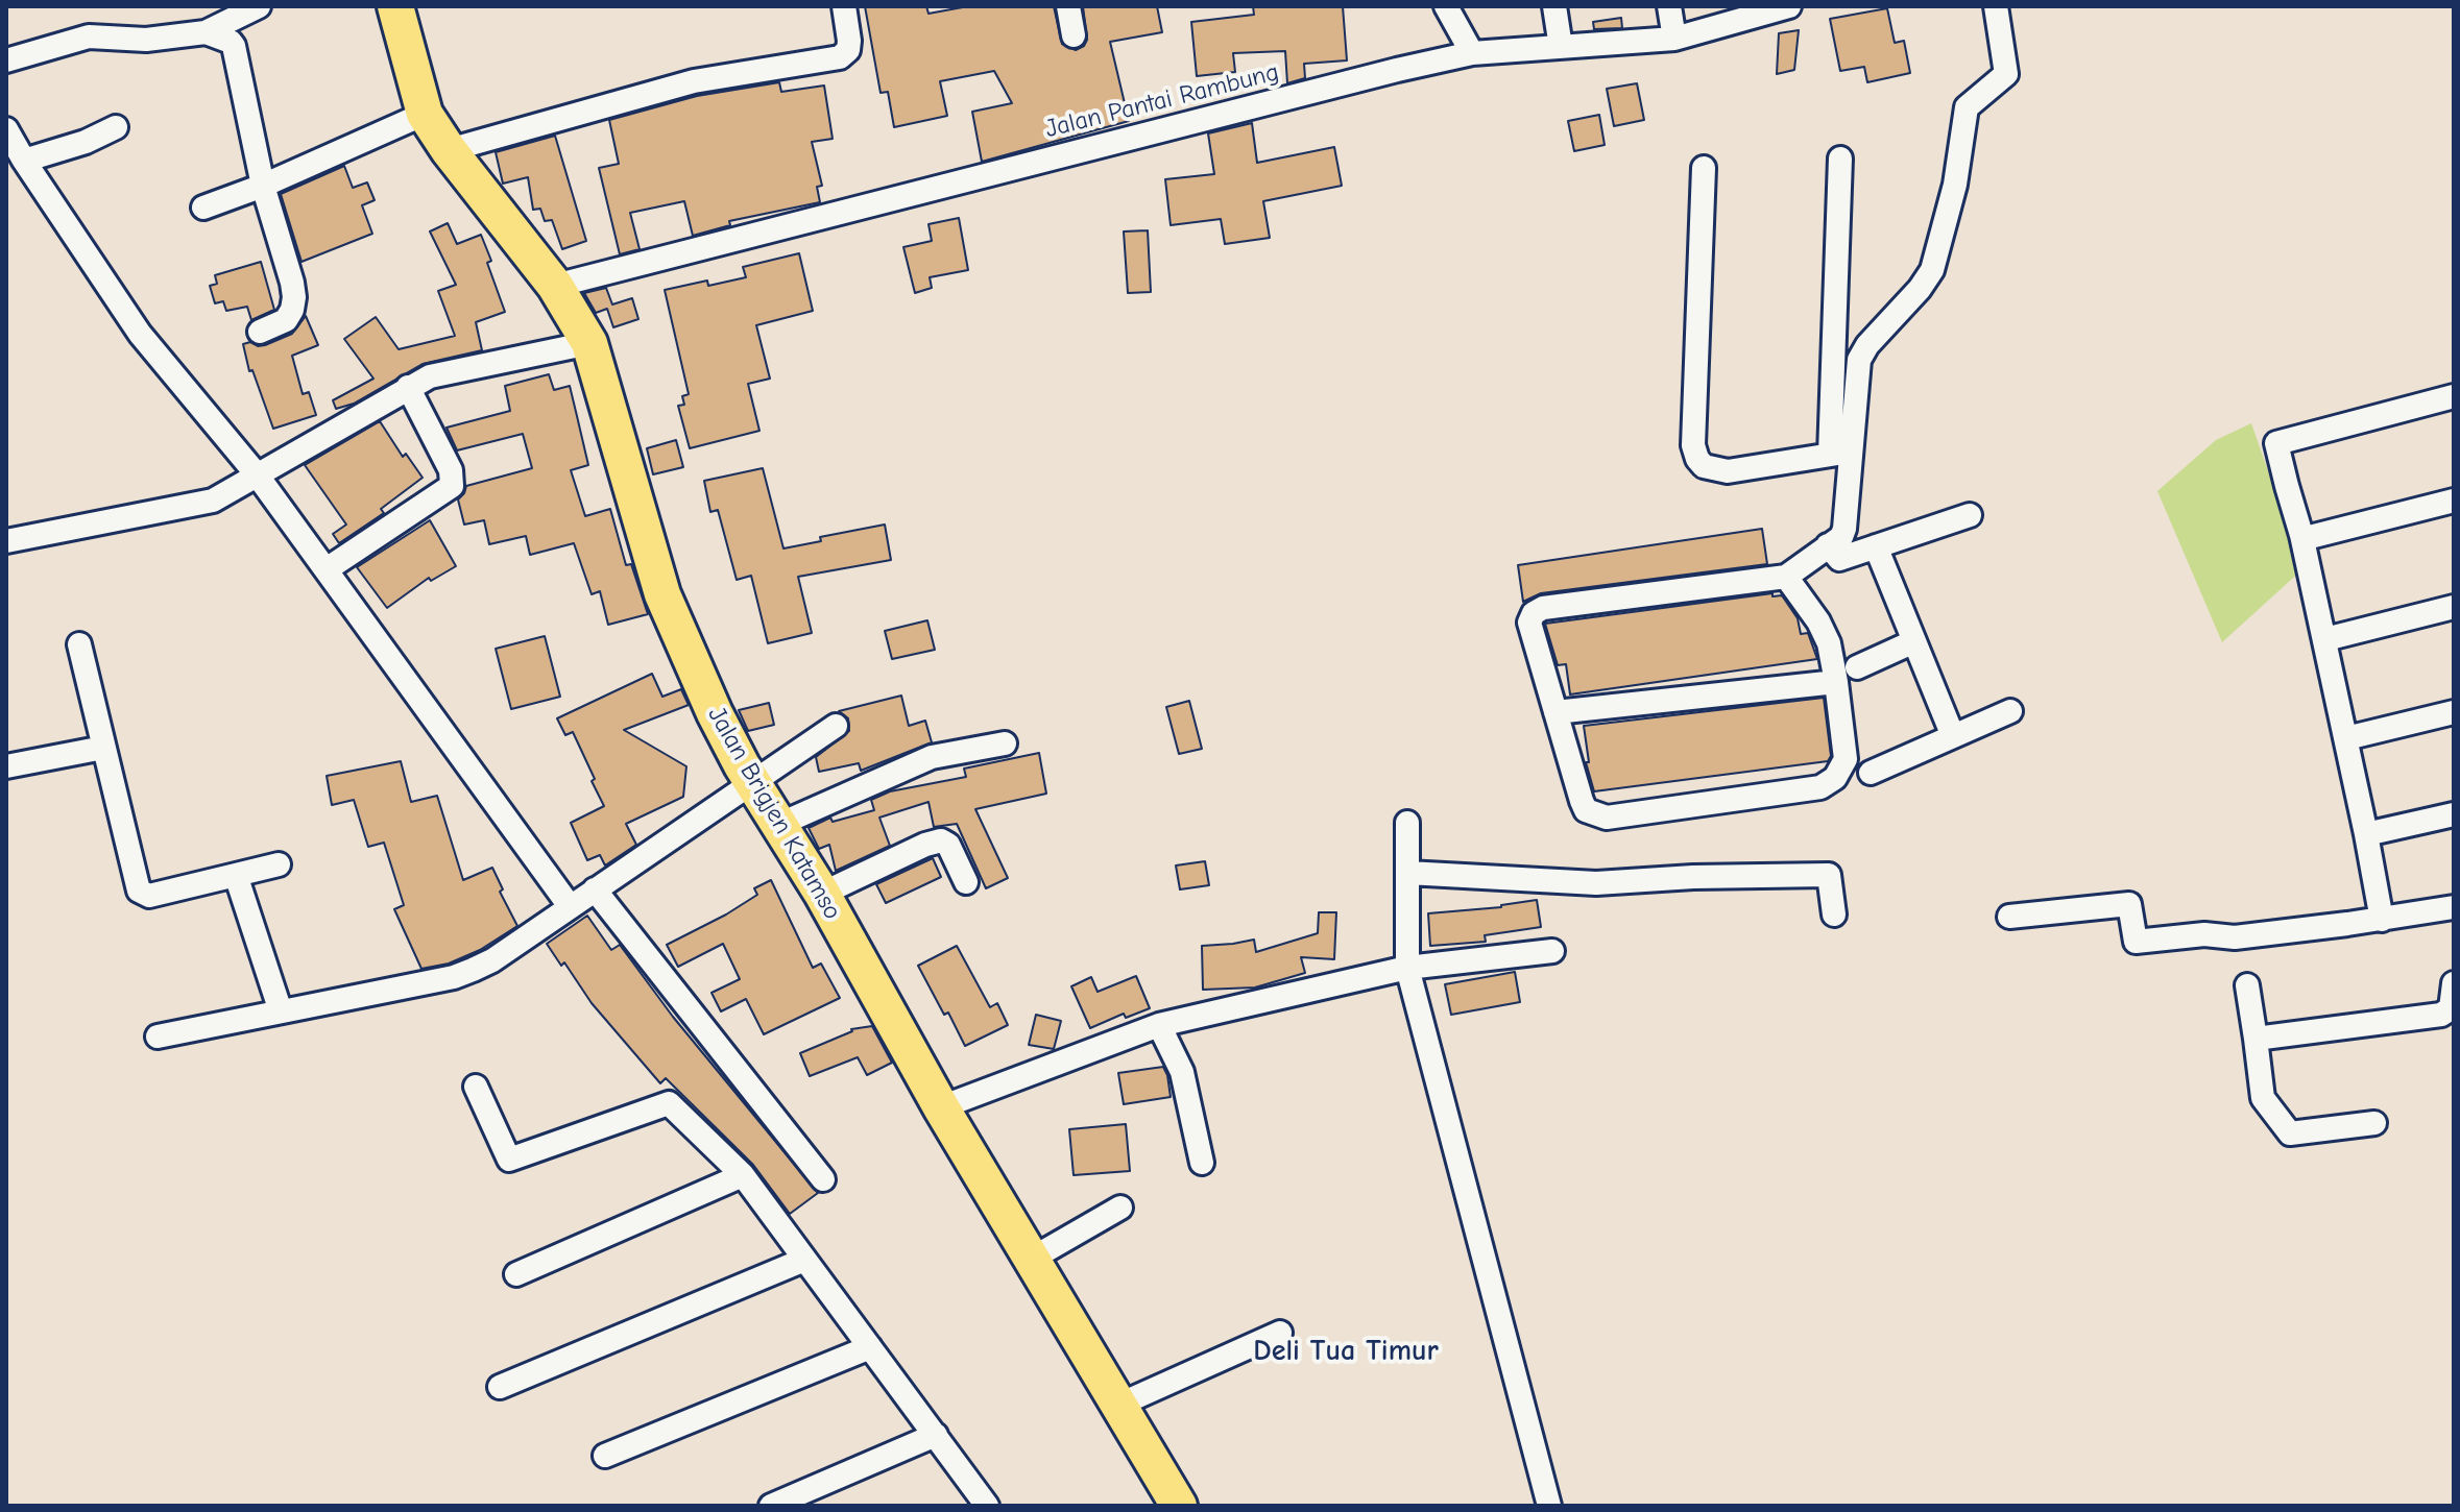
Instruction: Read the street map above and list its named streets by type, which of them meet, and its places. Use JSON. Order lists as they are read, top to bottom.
{
  "streets": {
    "main road": ["Jalan Brigjen Katamso"],
    "street": ["Jalan Pantai Rambung"]
  },
  "crossings": [
    ["Jalan Pantai Rambung", "Jalan Brigjen Katamso"]
  ],
  "districts": ["Deli Tua Timur"]
}
